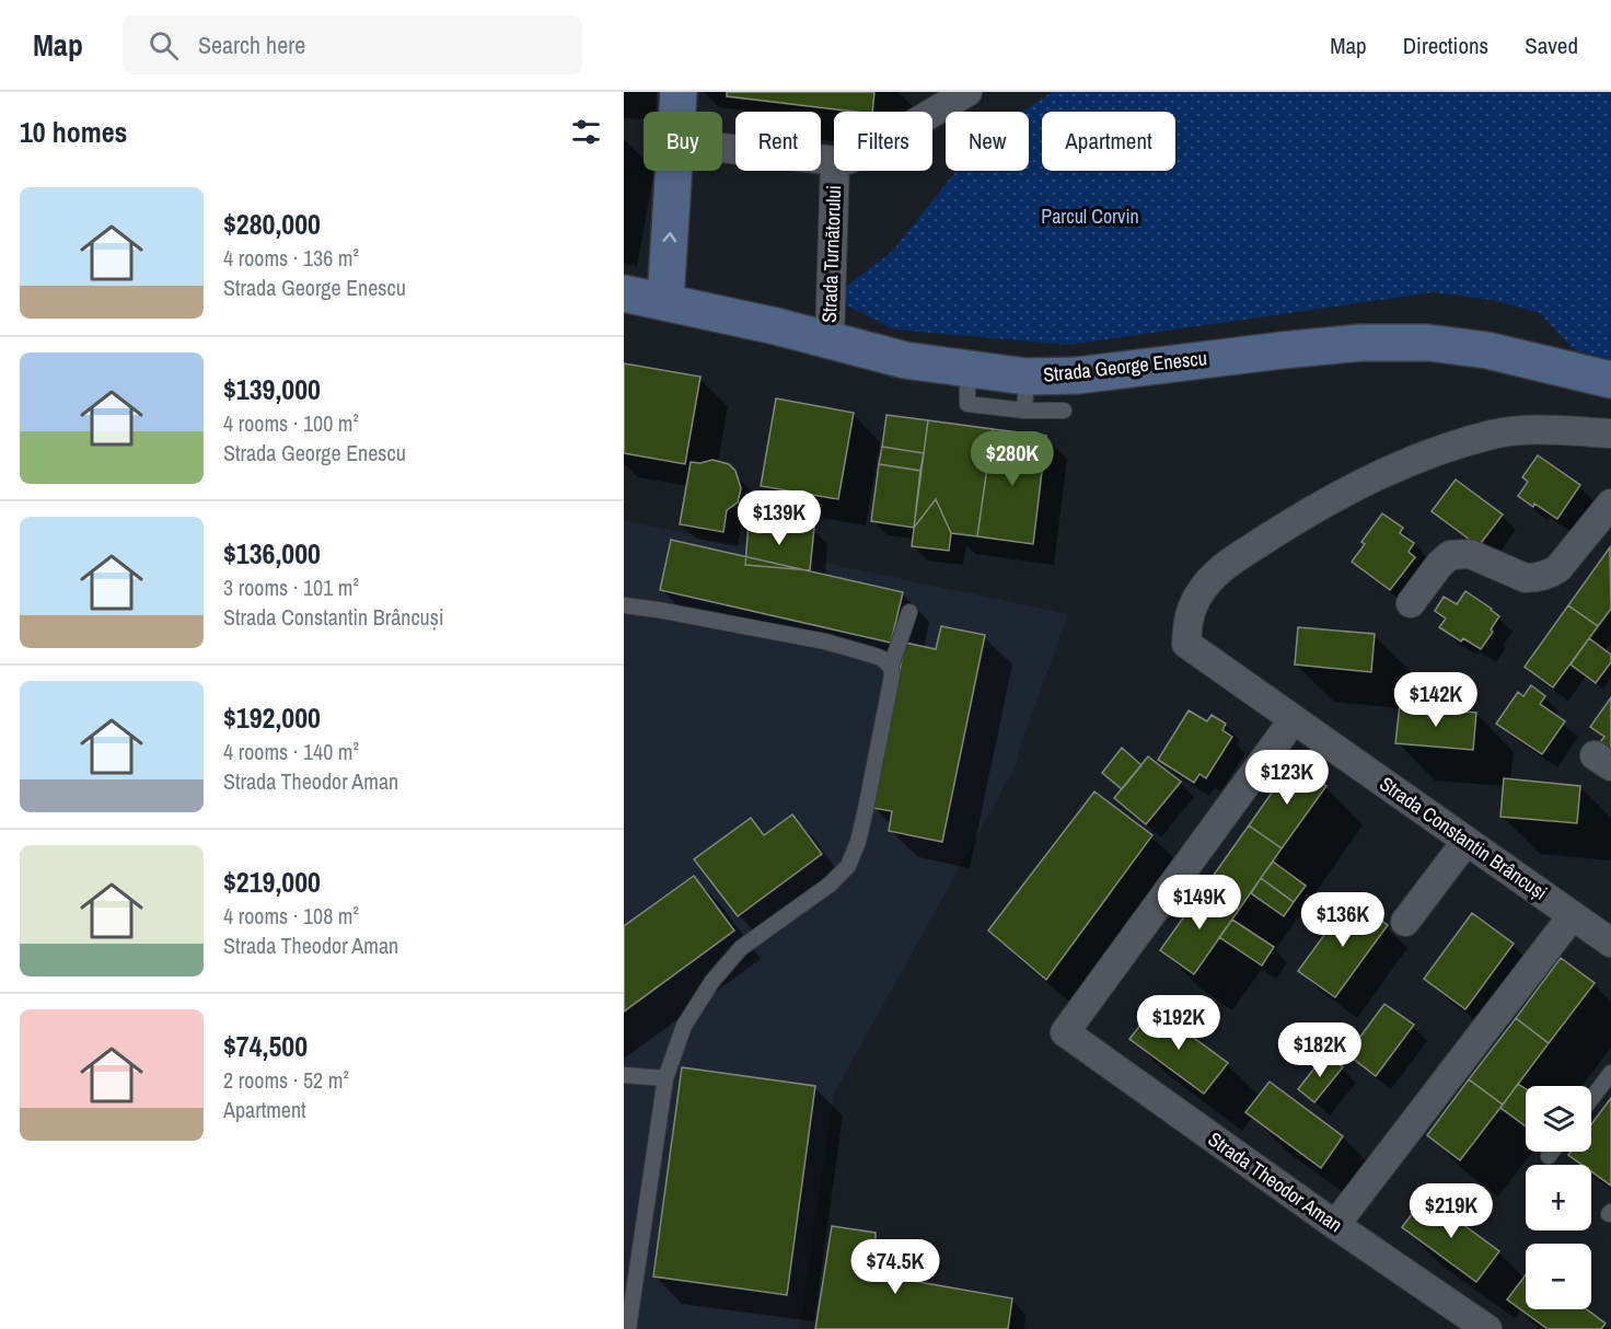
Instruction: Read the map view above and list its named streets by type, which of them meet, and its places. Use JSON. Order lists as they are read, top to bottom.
{
  "streets": {
    "street": [
      "Strada Turnătorului",
      "Strada George Enescu",
      "Strada Constantin Brâncuși",
      "Strada Theodor Aman"
    ]
  },
  "crossings": [
    ["Strada Turnătorului", "Strada George Enescu"],
    ["Strada Constantin Brâncuși", "Strada Theodor Aman"]
  ],
  "parks": ["Parcul Corvin"],
  "page": {
    "header": "Map",
    "search": "Search here",
    "nav": ["Map", "Directions", "Saved"],
    "heading": "10 homes",
    "chip": [
      "Buy",
      "Rent",
      "Filters",
      "New",
      "Apartment"
    ],
    "list": [
      {
        "name": "$280,000",
        "note": "4 rooms · 136 m² · Strada George Enescu"
      },
      {
        "name": "$139,000",
        "note": "4 rooms · 100 m² · Strada George Enescu"
      },
      {
        "name": "$136,000",
        "note": "3 rooms · 101 m² · Strada Constantin Brâncuși"
      },
      {
        "name": "$192,000",
        "note": "4 rooms · 140 m² · Strada Theodor Aman"
      },
      {
        "name": "$219,000",
        "note": "4 rooms · 108 m² · Strada Theodor Aman"
      },
      {
        "name": "$74,500",
        "note": "2 rooms · 52 m² · Apartment"
      }
    ],
    "price": [
      "$280K",
      "$139K",
      "$142K",
      "$123K",
      "$149K",
      "$136K",
      "$192K",
      "$182K",
      "$219K",
      "$74.5K"
    ],
    "map_buttons": ["+", "−"]
  }
}
